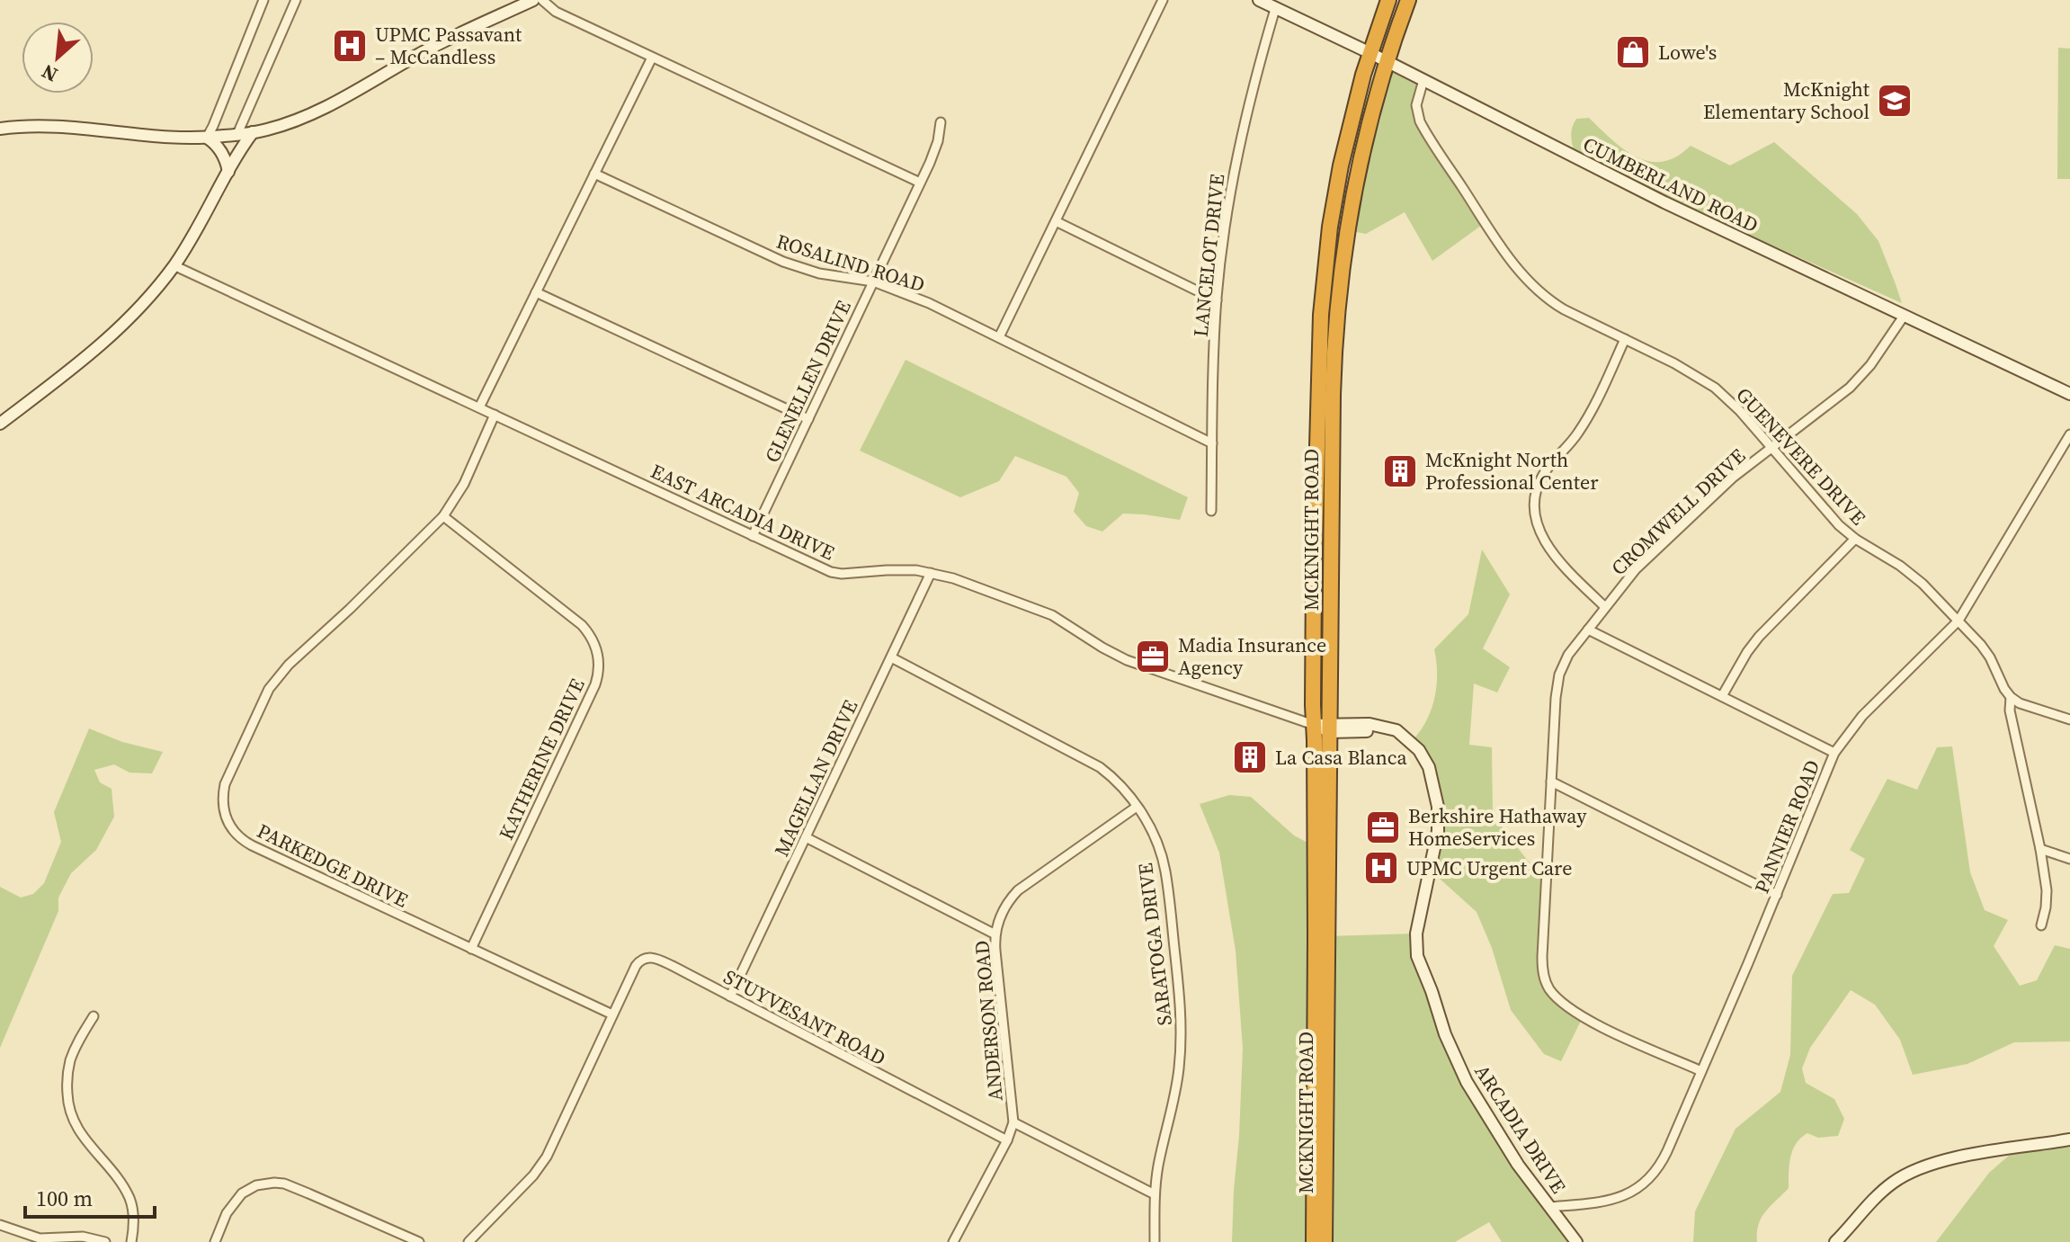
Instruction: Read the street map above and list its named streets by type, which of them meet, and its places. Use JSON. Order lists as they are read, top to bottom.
{
  "streets": {
    "highway": ["MCKNIGHT ROAD"],
    "main road": ["CUMBERLAND ROAD", "ARCADIA DRIVE"],
    "street": [
      "LANCELOT DRIVE",
      "ROSALIND ROAD",
      "GLENELLEN DRIVE",
      "GUENEVERE DRIVE",
      "EAST ARCADIA DRIVE",
      "CROMWELL DRIVE",
      "KATHERINE DRIVE",
      "MAGELLAN DRIVE",
      "PANNIER ROAD",
      "PARKEDGE DRIVE",
      "SARATOGA DRIVE",
      "STUYVESANT ROAD",
      "ANDERSON ROAD"
    ]
  },
  "crossings": [
    ["CUMBERLAND ROAD", "LANCELOT DRIVE"],
    ["CUMBERLAND ROAD", "GUENEVERE DRIVE"],
    ["CUMBERLAND ROAD", "CROMWELL DRIVE"],
    ["CUMBERLAND ROAD", "MCKNIGHT ROAD"],
    ["LANCELOT DRIVE", "ROSALIND ROAD"],
    ["ROSALIND ROAD", "GLENELLEN DRIVE"],
    ["GLENELLEN DRIVE", "EAST ARCADIA DRIVE"],
    ["GUENEVERE DRIVE", "CROMWELL DRIVE"],
    ["GUENEVERE DRIVE", "PANNIER ROAD"],
    ["EAST ARCADIA DRIVE", "MCKNIGHT ROAD"],
    ["EAST ARCADIA DRIVE", "MAGELLAN DRIVE"],
    ["EAST ARCADIA DRIVE", "PARKEDGE DRIVE"],
    ["EAST ARCADIA DRIVE", "ARCADIA DRIVE"],
    ["CROMWELL DRIVE", "PANNIER ROAD"],
    ["MCKNIGHT ROAD", "ARCADIA DRIVE"],
    ["KATHERINE DRIVE", "PARKEDGE DRIVE"],
    ["MAGELLAN DRIVE", "SARATOGA DRIVE"],
    ["MAGELLAN DRIVE", "STUYVESANT ROAD"],
    ["PANNIER ROAD", "ARCADIA DRIVE"],
    ["PARKEDGE DRIVE", "STUYVESANT ROAD"],
    ["SARATOGA DRIVE", "ANDERSON ROAD"],
    ["STUYVESANT ROAD", "ANDERSON ROAD"]
  ],
  "places": {
    "hospital": ["UPMC Passavant – McCandless", "UPMC Urgent Care"],
    "shop": ["Lowe's"],
    "school or university": ["McKnight Elementary School"],
    "building": ["McKnight North Professional Center", "La Casa Blanca"],
    "office": ["Madia Insurance Agency", "Berkshire Hathaway HomeServices"]
  },
  "scale_bar": "100 m",
  "north": "bottom left"
}
